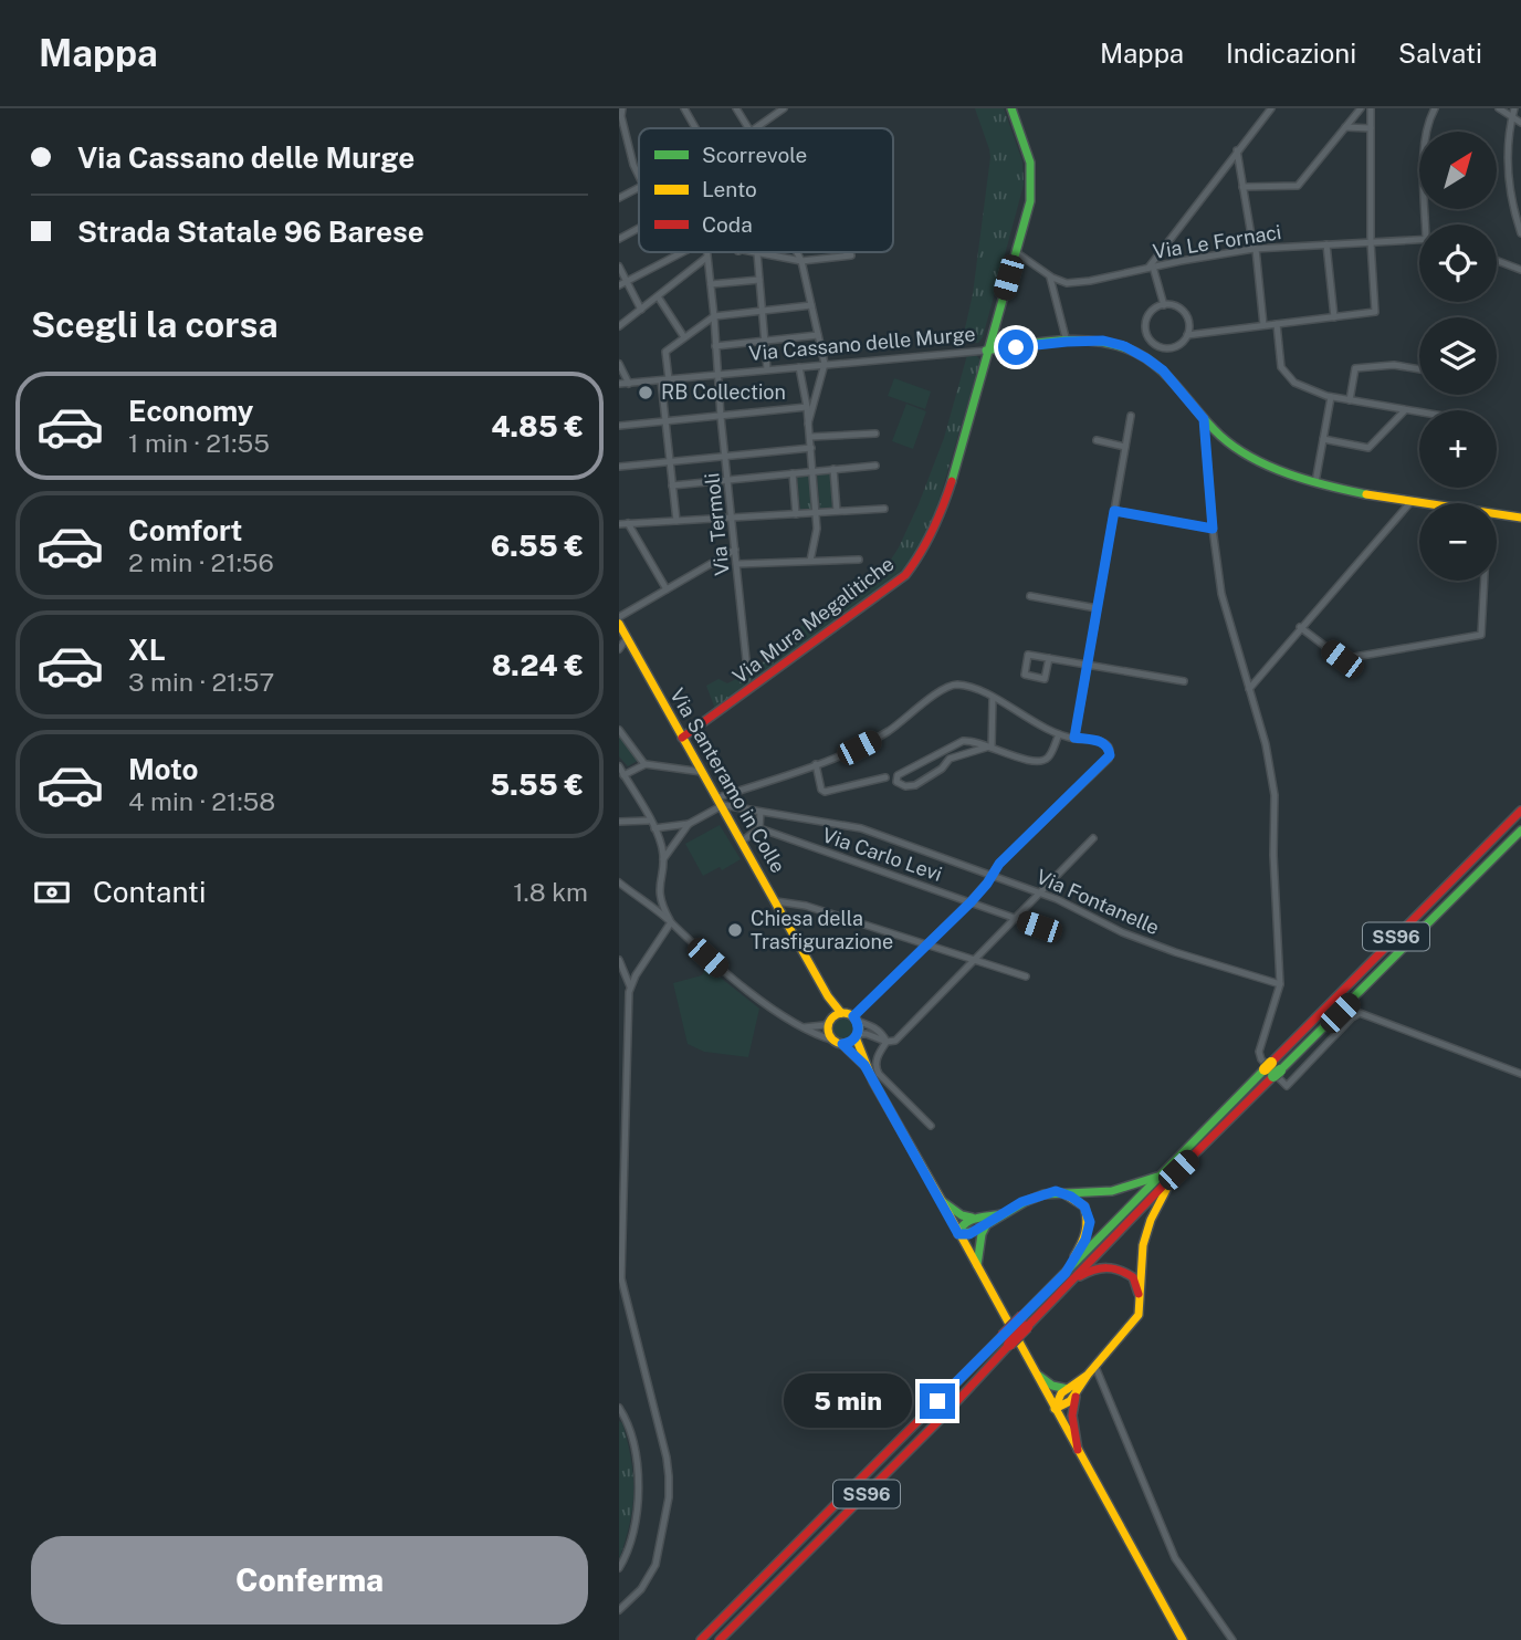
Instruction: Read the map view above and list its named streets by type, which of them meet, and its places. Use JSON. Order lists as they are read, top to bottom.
{
  "streets": {
    "main road": [
      "Via Cassano delle Murge",
      "Via Mura Megalitiche",
      "Via Santeramo in Colle",
      "SS96"
    ],
    "street": [
      "Via Le Fornaci",
      "Via Termoli",
      "Via Carlo Levi",
      "Via Fontanelle"
    ]
  },
  "crossings": [
    ["Via Le Fornaci", "Via Mura Megalitiche"],
    ["Via Cassano delle Murge", "Via Termoli"],
    ["Via Cassano delle Murge", "Via Mura Megalitiche"],
    ["Via Mura Megalitiche", "Via Santeramo in Colle"],
    ["Via Santeramo in Colle", "Via Fontanelle"]
  ],
  "places": ["RB Collection", "Chiesa della Trasfigurazione"],
  "legend": ["Scorrevole", "Lento", "Coda"],
  "north": "top right",
  "page": {
    "header": "Mappa",
    "nav": ["Mappa", "Indicazioni", "Salvati"],
    "banner": ["Via Cassano delle Murge", "Strada Statale 96 Barese"],
    "map_buttons": ["+", "−"],
    "heading": "Scegli la corsa",
    "list": [
      {
        "name": "Economy",
        "note": "1 min · 21:55",
        "value": "4.85 €"
      },
      {
        "name": "Comfort",
        "note": "2 min · 21:56",
        "value": "6.55 €"
      },
      {
        "name": "XL",
        "note": "3 min · 21:57",
        "value": "8.24 €"
      },
      {
        "name": "Moto",
        "note": "4 min · 21:58",
        "value": "5.55 €"
      }
    ],
    "pay": ["Contanti", "1.8 km"],
    "bubble": "5 min",
    "buttons": "Conferma"
  }
}
